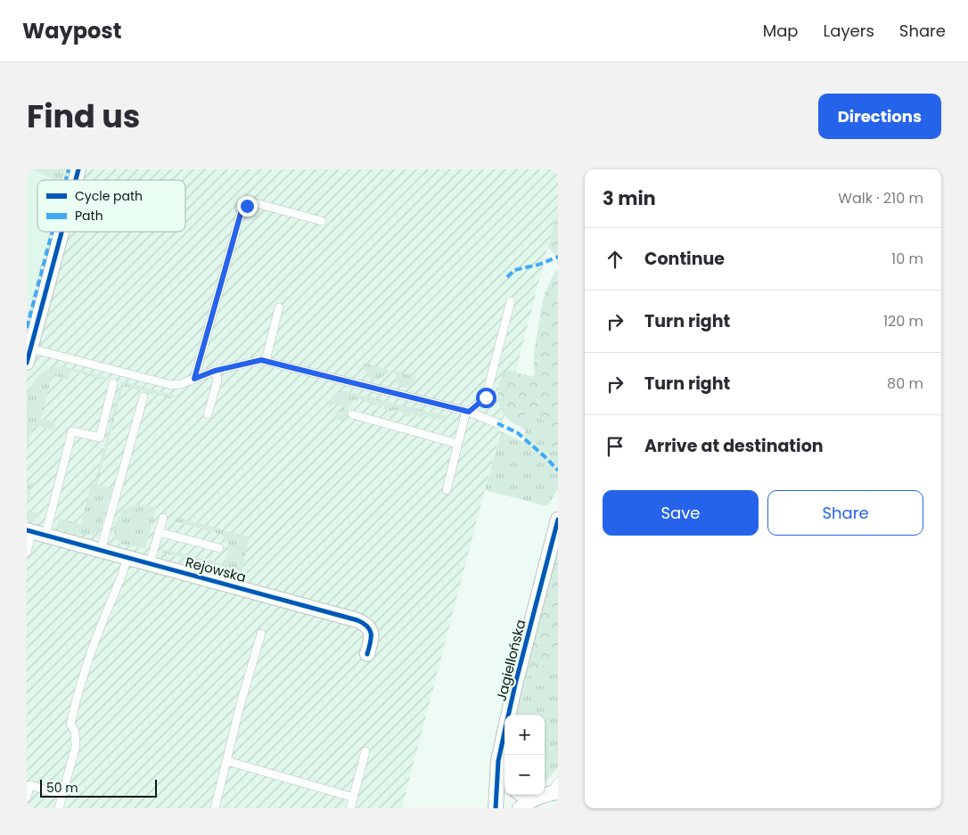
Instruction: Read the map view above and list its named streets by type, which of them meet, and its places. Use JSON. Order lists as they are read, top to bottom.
{
  "streets": {
    "street": ["Rejowska", "Jagiellońska"]
  },
  "legend": ["Cycle path", "Path"],
  "scale_bar": "50 m",
  "page": {
    "header": "Waypost",
    "nav": ["Map", "Layers", "Share"],
    "title": "Find us",
    "buttons": [
      "Directions",
      ["Save", "Share"]
    ],
    "heading": ["3 min", "Walk · 210 m"],
    "list": [
      ["Continue", "10 m"],
      ["Turn right", "120 m"],
      ["Turn right", "80 m"],
      "Arrive at destination"
    ],
    "map_buttons": ["+", "−"],
    "scale": "50 m"
  }
}
